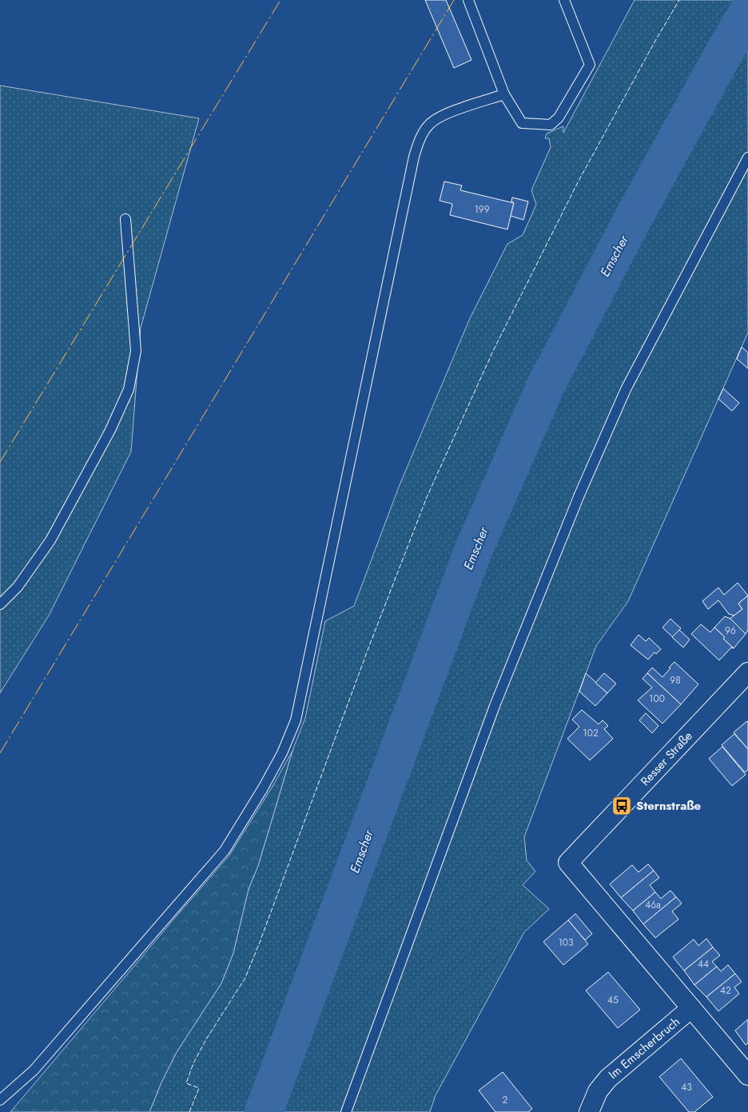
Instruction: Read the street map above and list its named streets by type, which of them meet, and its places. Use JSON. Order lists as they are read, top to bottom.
{
  "streets": {
    "street": ["Resser Straße", "Im Emscherbruch"]
  },
  "crossings": [
    ["Resser Straße", "Im Emscherbruch"]
  ],
  "water": ["Emscher"],
  "places": {
    "bus stop": ["Sternstraße"]
  },
  "house_numbers": [
    "199",
    "96",
    "98",
    "100",
    "102",
    "46a",
    "103",
    "44",
    "42",
    "45",
    "43",
    "2"
  ]
}
